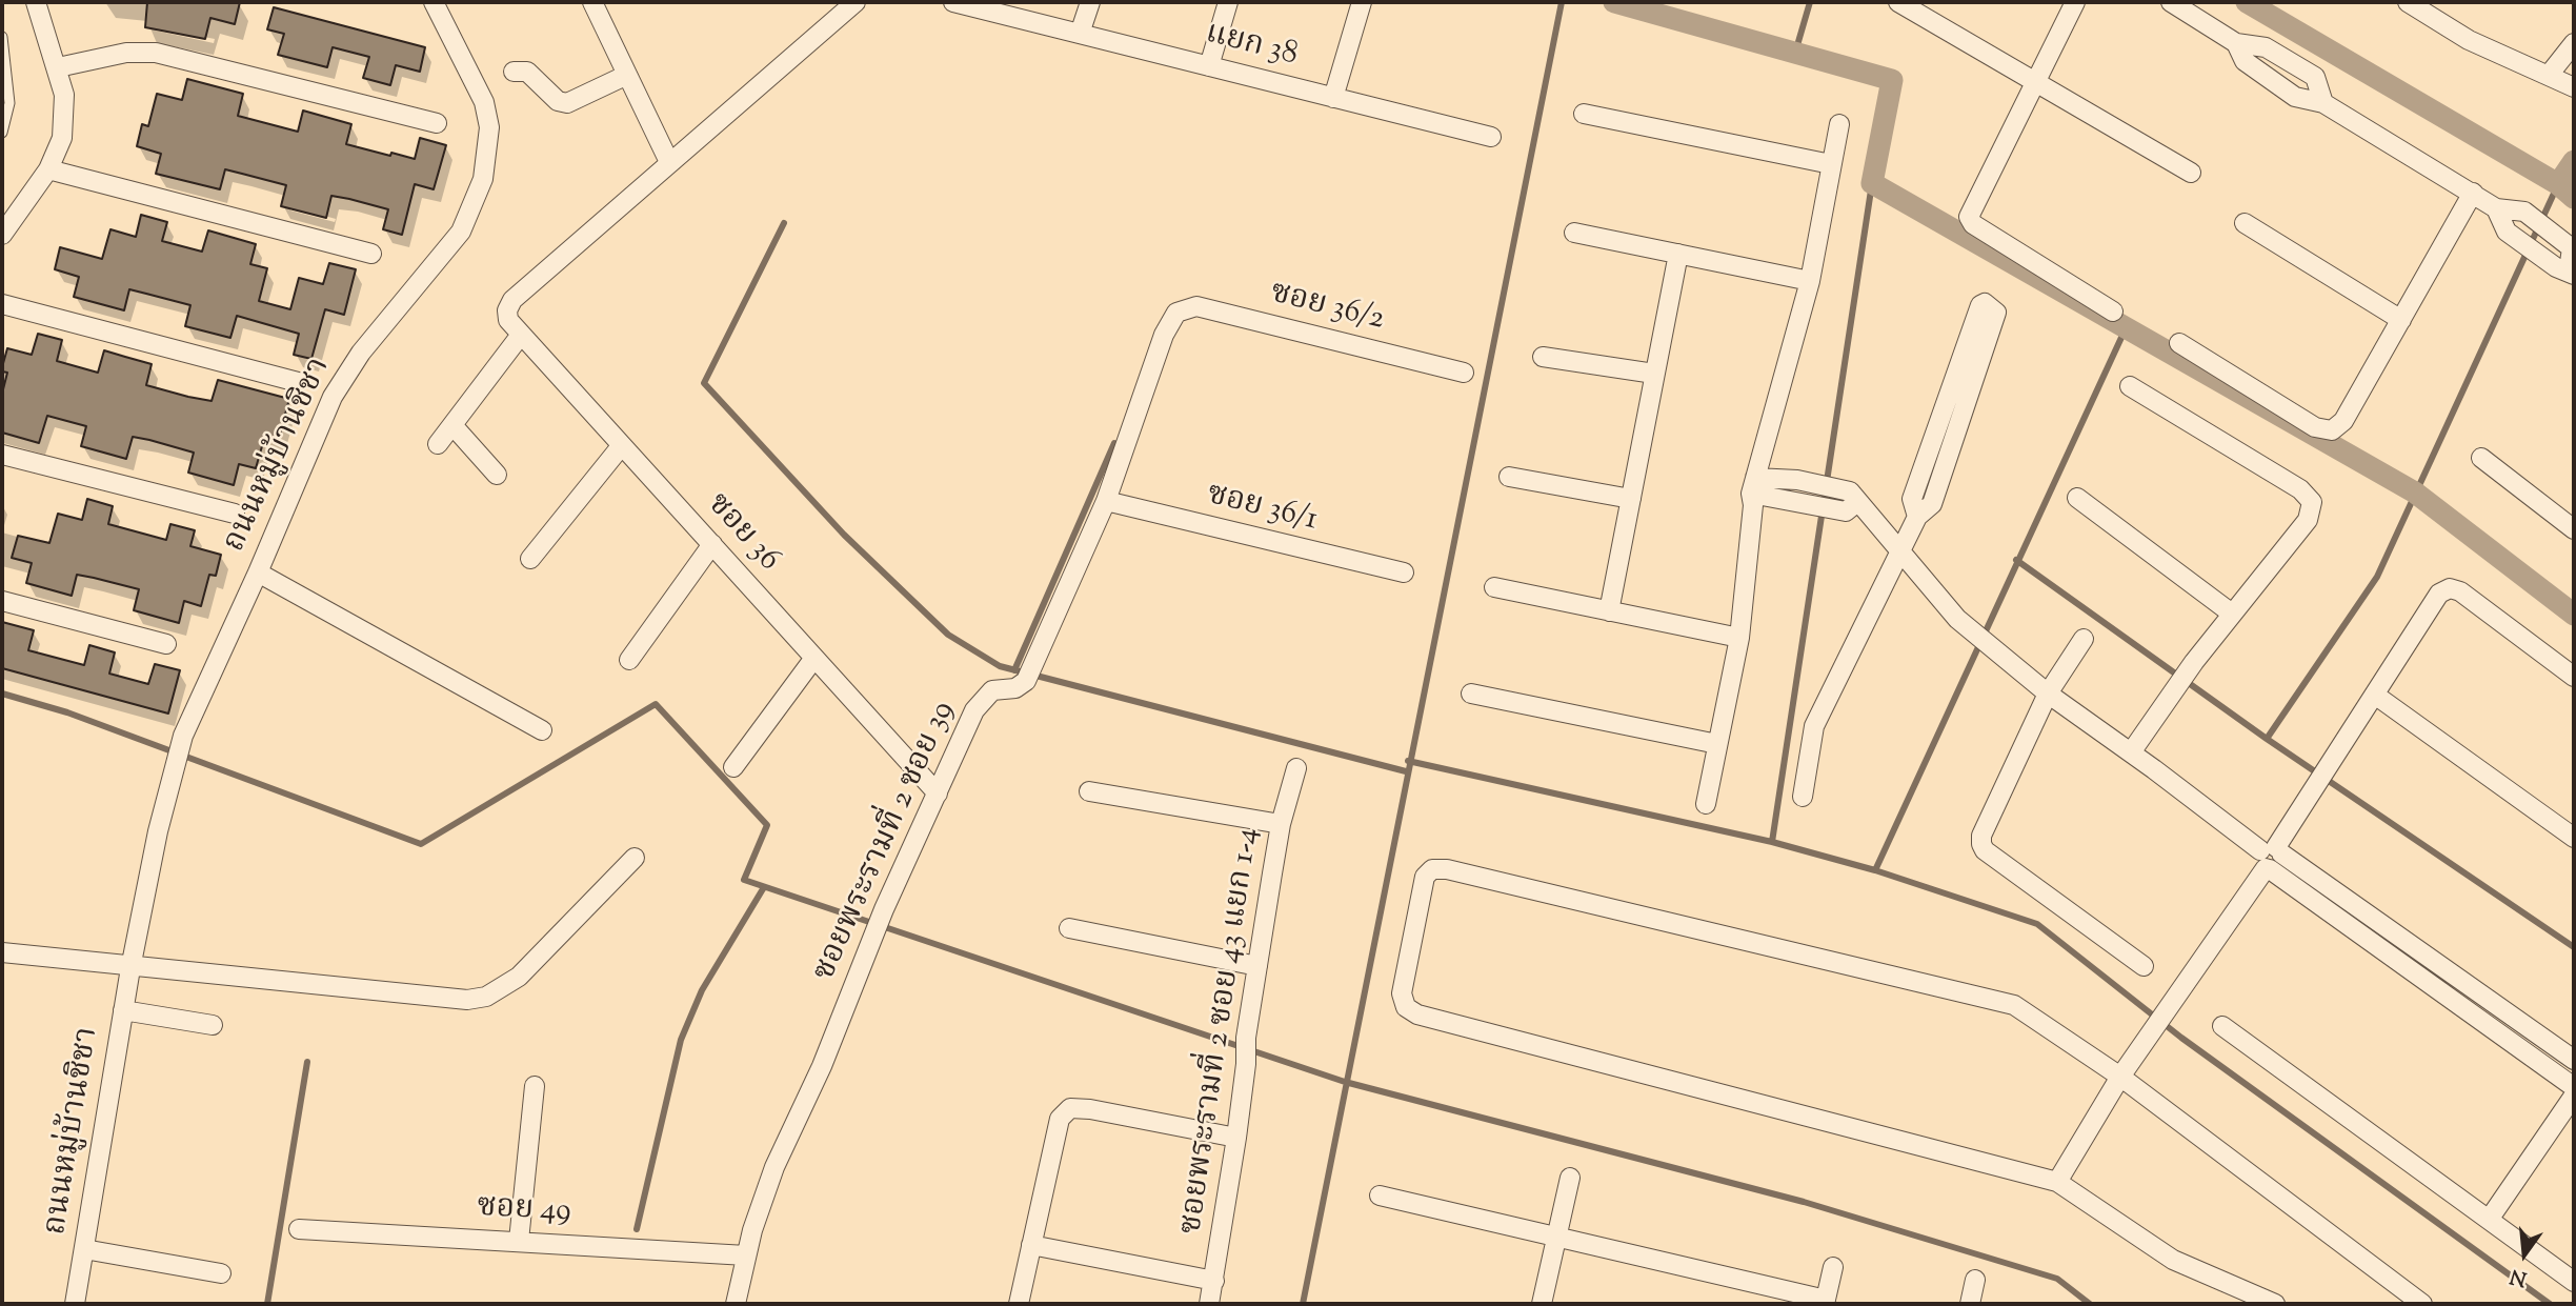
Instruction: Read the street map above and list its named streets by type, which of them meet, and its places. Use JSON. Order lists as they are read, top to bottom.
{
  "streets": {
    "street": [
      "แยก 38",
      "ซอย 36/2",
      "ถนนหมู่บ้านชิชา",
      "ซอย 36/1",
      "ซอย 36",
      "ซอยพระรามที่ 2 ซอย 39",
      "ซอยพระรามที่ 2 ซอย 43 แยก 1-4",
      "ซอย 49"
    ]
  },
  "crossings": [
    ["ซอย 36/2", "ซอยพระรามที่ 2 ซอย 39"],
    ["ซอย 36/1", "ซอยพระรามที่ 2 ซอย 39"],
    ["ซอย 36", "ซอยพระรามที่ 2 ซอย 39"],
    ["ซอยพระรามที่ 2 ซอย 39", "ซอย 49"]
  ],
  "north": "bottom"
}
